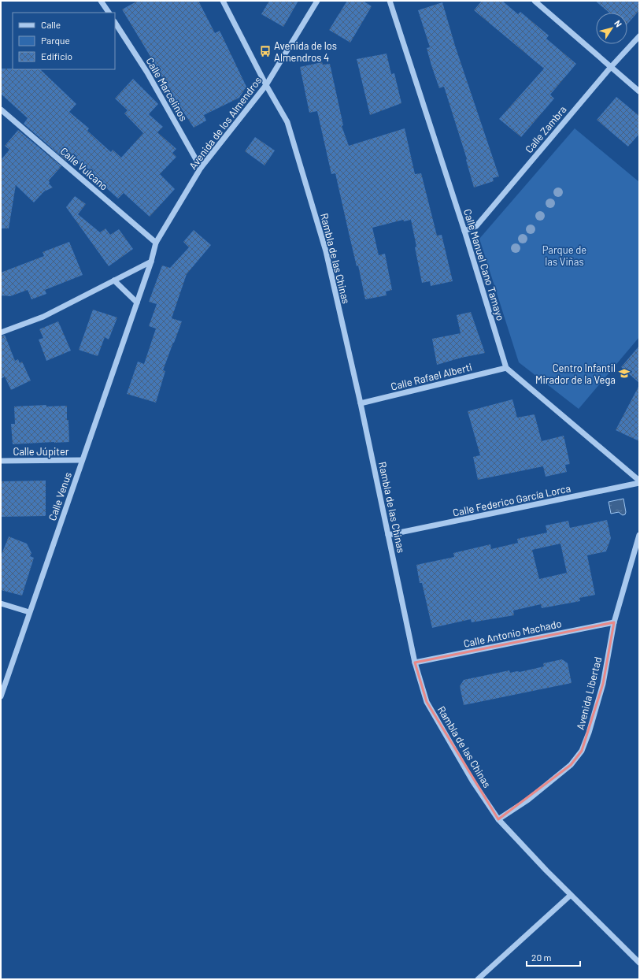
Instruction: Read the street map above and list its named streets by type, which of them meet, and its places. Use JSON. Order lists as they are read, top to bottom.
{
  "streets": {
    "street": [
      "Calle Marcelinos",
      "Avenida de los Almendros",
      "Calle Zambra",
      "Calle Vulcano",
      "Rambla de las Chinas",
      "Calle Manuel Cano Tamayo",
      "Calle Rafael Alberti",
      "Calle Júpiter",
      "Calle Venus",
      "Calle Federico García Lorca",
      "Calle Antonio Machado",
      "Avenida Libertad"
    ]
  },
  "crossings": [
    ["Calle Marcelinos", "Avenida de los Almendros"],
    ["Avenida de los Almendros", "Calle Vulcano"],
    ["Avenida de los Almendros", "Rambla de las Chinas"],
    ["Avenida de los Almendros", "Calle Venus"],
    ["Calle Zambra", "Calle Manuel Cano Tamayo"],
    ["Rambla de las Chinas", "Calle Rafael Alberti"],
    ["Rambla de las Chinas", "Calle Federico García Lorca"],
    ["Rambla de las Chinas", "Calle Antonio Machado"],
    ["Rambla de las Chinas", "Avenida Libertad"],
    ["Calle Manuel Cano Tamayo", "Calle Rafael Alberti"],
    ["Calle Júpiter", "Calle Venus"],
    ["Calle Antonio Machado", "Avenida Libertad"]
  ],
  "parks": ["Parque de las Viñas"],
  "places": {
    "bus stop": ["Avenida de los Almendros 4"],
    "school or university": ["Centro Infantil Mirador de la Vega"]
  },
  "legend": ["Calle", "Parque", "Edificio"],
  "scale_bar": "20 m",
  "north": "top right"
}
